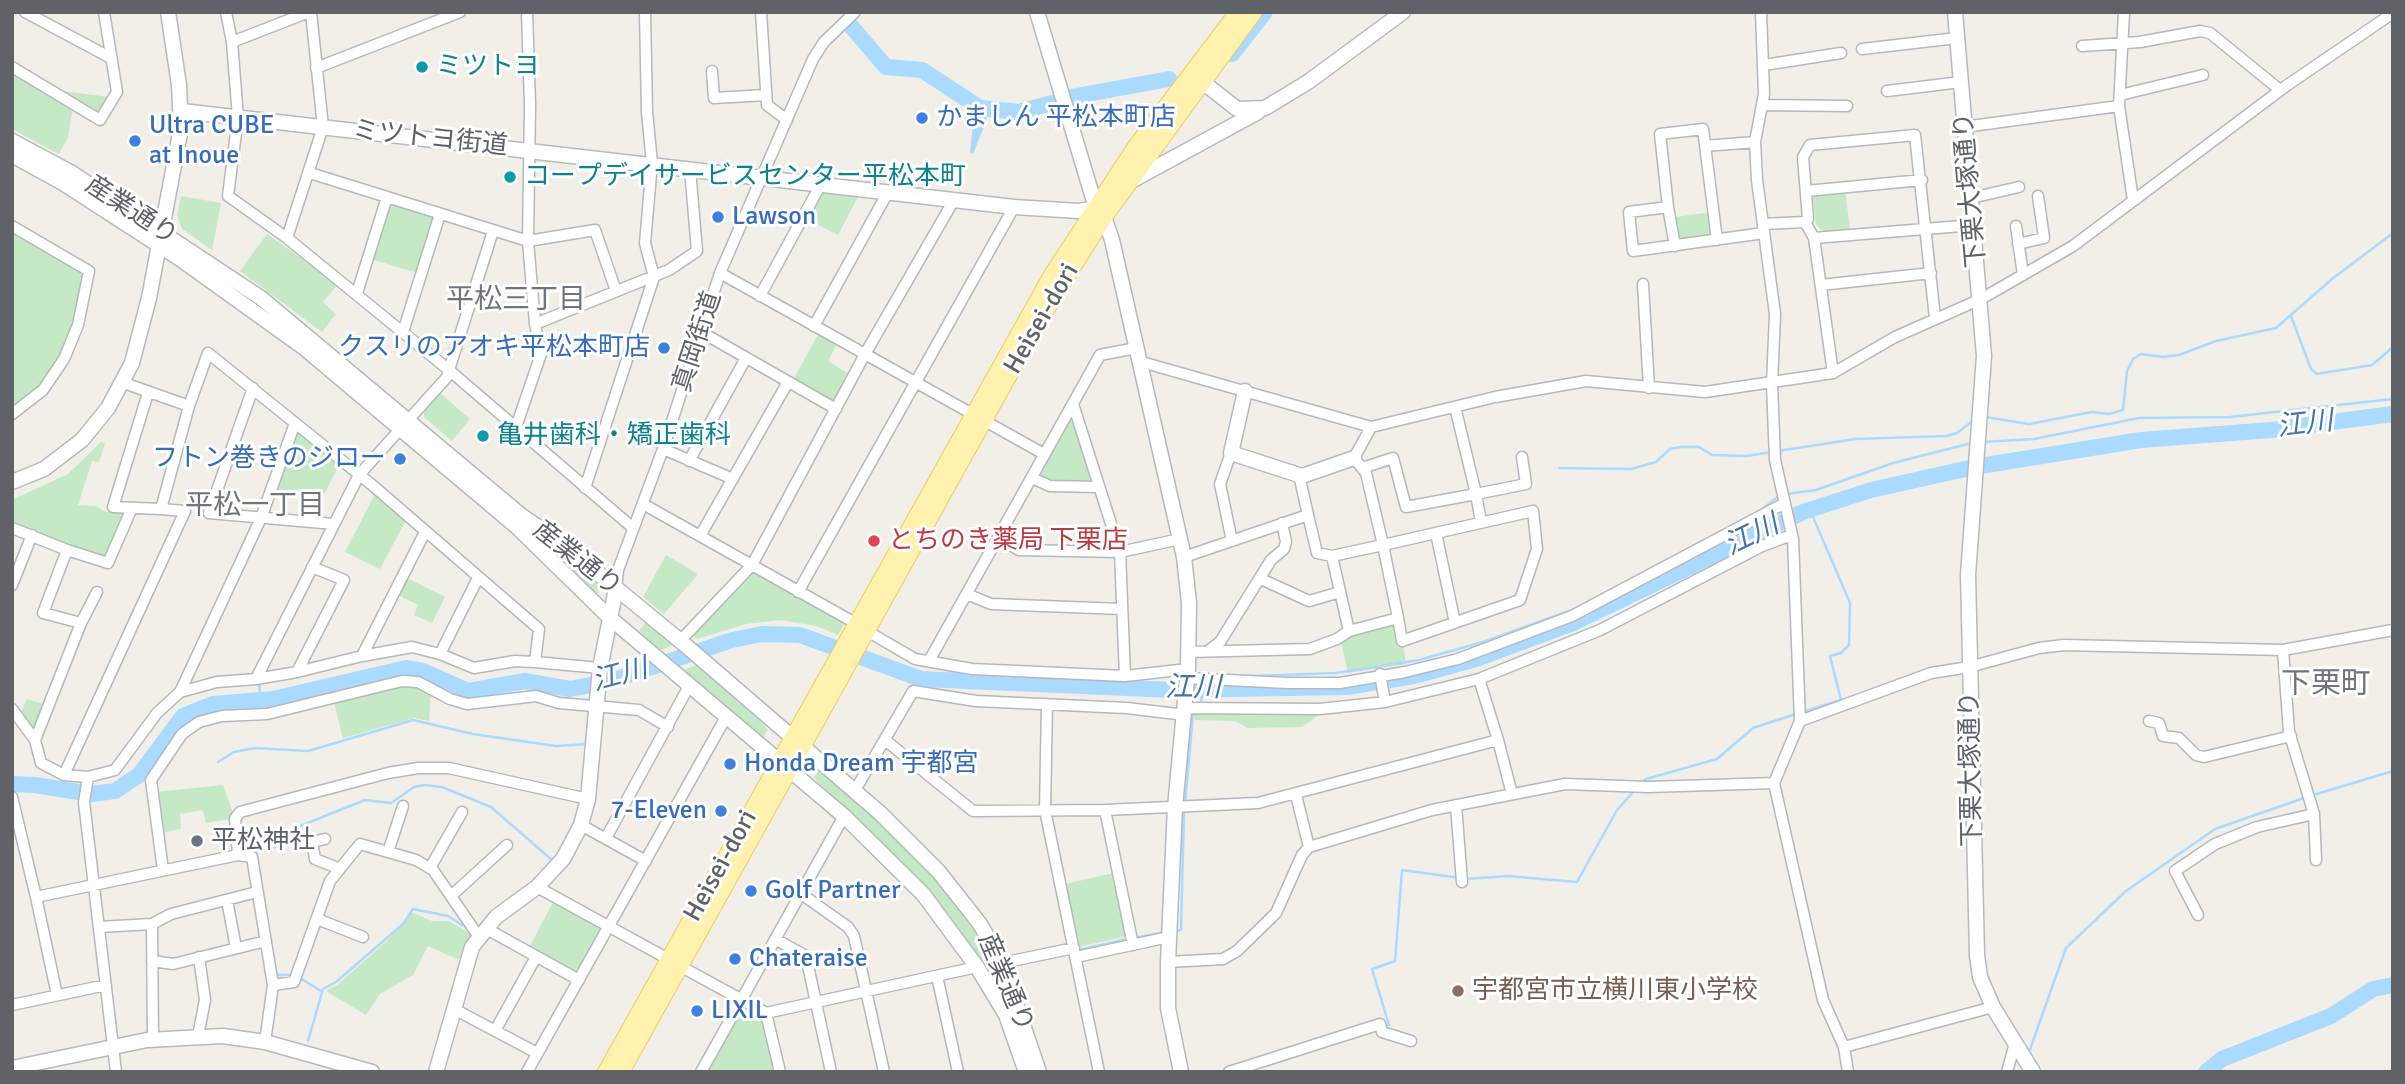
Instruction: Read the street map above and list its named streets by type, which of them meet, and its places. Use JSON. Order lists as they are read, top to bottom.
{
  "streets": {
    "main road": ["Heisei-dori"],
    "street": [
      "ミツトヨ街道",
      "下栗大塚通り",
      "産業通り",
      "真岡街道"
    ]
  },
  "crossings": [
    ["ミツトヨ街道", "Heisei-dori"],
    ["ミツトヨ街道", "真岡街道"],
    ["産業通り", "Heisei-dori"],
    ["産業通り", "真岡街道"]
  ],
  "districts": ["平松三丁目", "平松一丁目", "下栗町"],
  "water": ["江川"],
  "places": [
    "ミツトヨ",
    "かましん 平松本町店",
    "Ultra CUBE at Inoue",
    "コープデイサービスセンター平松本町",
    "Lawson",
    "クスリのアオキ平松本町店",
    "亀井歯科・矯正歯科",
    "フトン巻きのジロー",
    "とちのき薬局 下栗店",
    "Honda Dream 宇都宮",
    "7-Eleven",
    "平松神社",
    "Golf Partner",
    "Chateraise",
    "宇都宮市立横川東小学校",
    "LIXIL"
  ]
}
